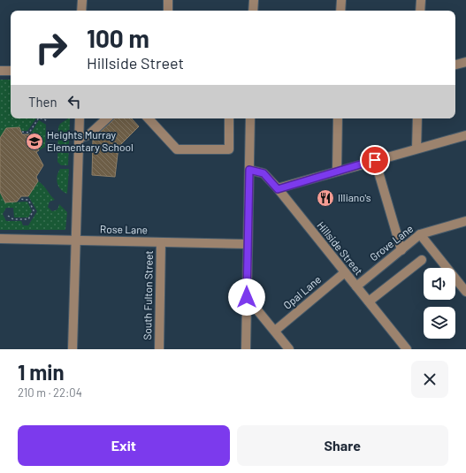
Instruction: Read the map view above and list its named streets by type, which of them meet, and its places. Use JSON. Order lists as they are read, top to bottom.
{
  "streets": {
    "street": [
      "Rose Lane",
      "Grove Lane",
      "Hillside Street",
      "Opal Lane",
      "South Fulton Street"
    ]
  },
  "crossings": [
    ["Rose Lane", "South Fulton Street"],
    ["Grove Lane", "Hillside Street"],
    ["Hillside Street", "Opal Lane"]
  ],
  "places": {
    "school or university": ["Heights Murray Elementary School"],
    "restaurant": ["Illiano's"]
  },
  "page": {
    "turn": ["100 m", "Hillside Street"],
    "then": "Then",
    "heading": ["1 min", "210 m · 22:04"],
    "buttons": ["Exit", "Share"]
  }
}
